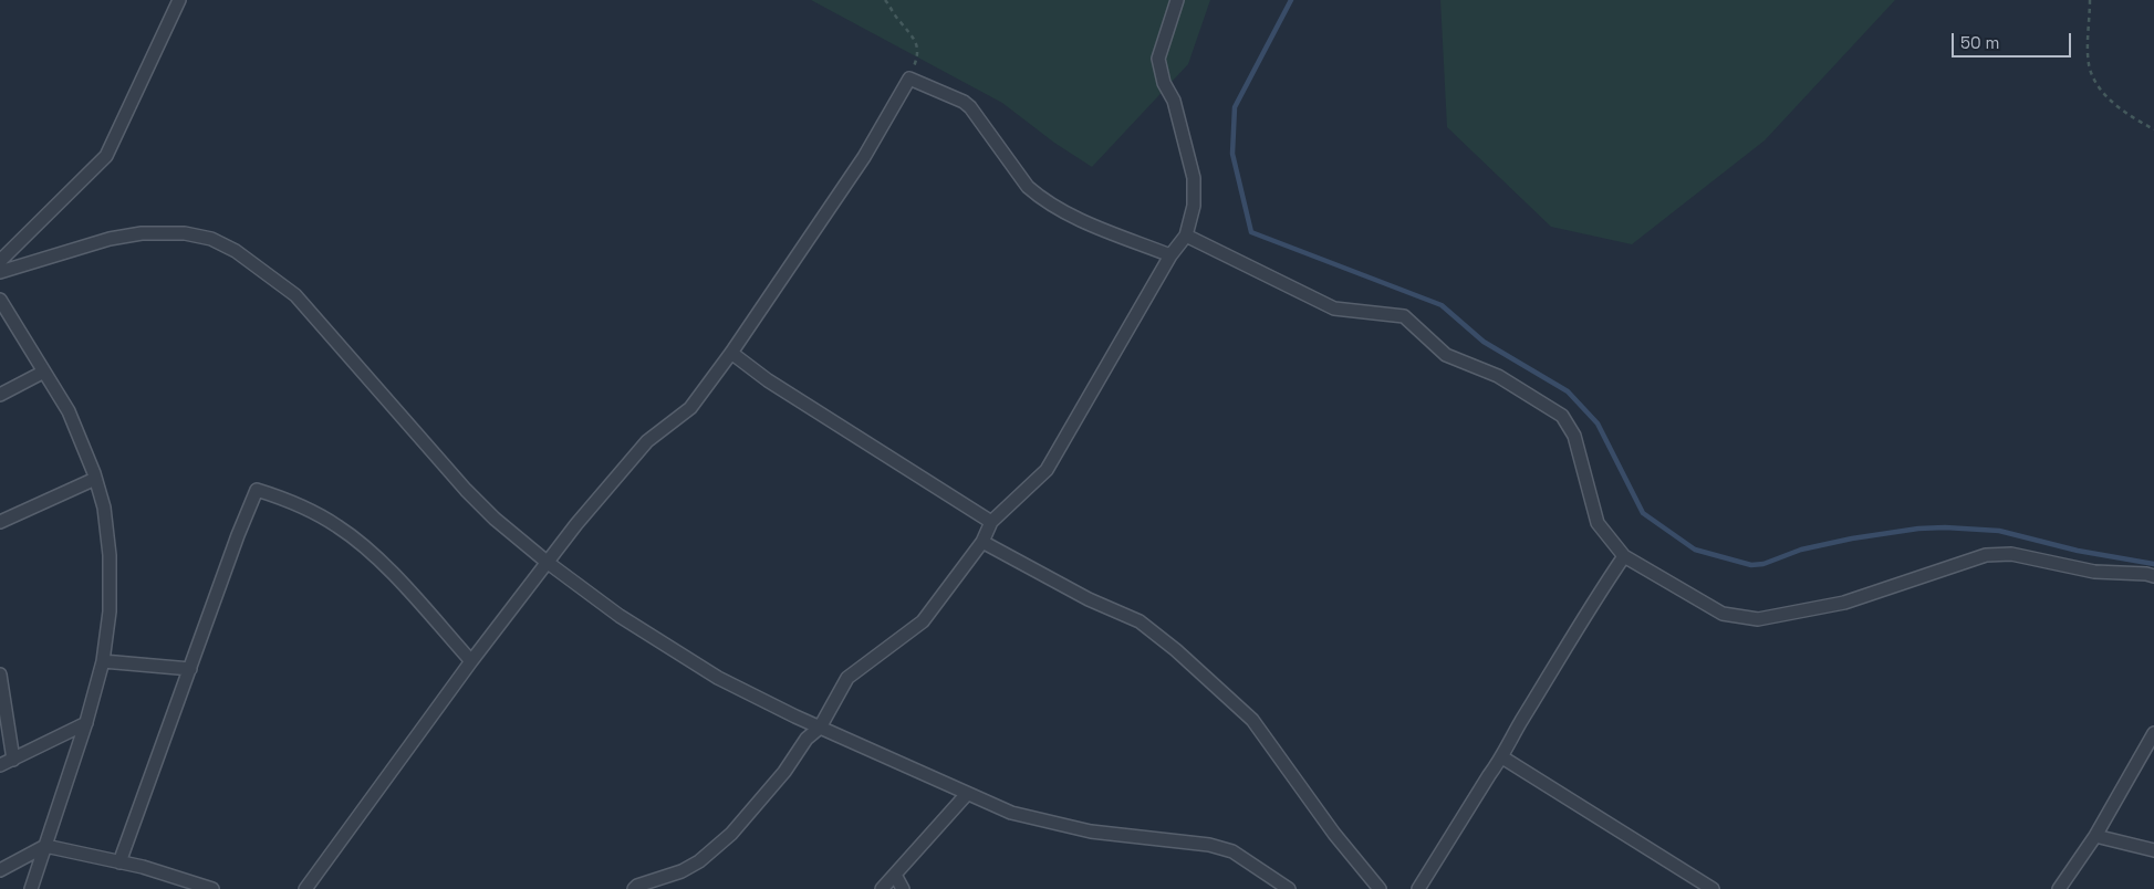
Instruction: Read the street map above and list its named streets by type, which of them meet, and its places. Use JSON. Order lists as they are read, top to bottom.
{
  "scale_bar": "50 m"
}
